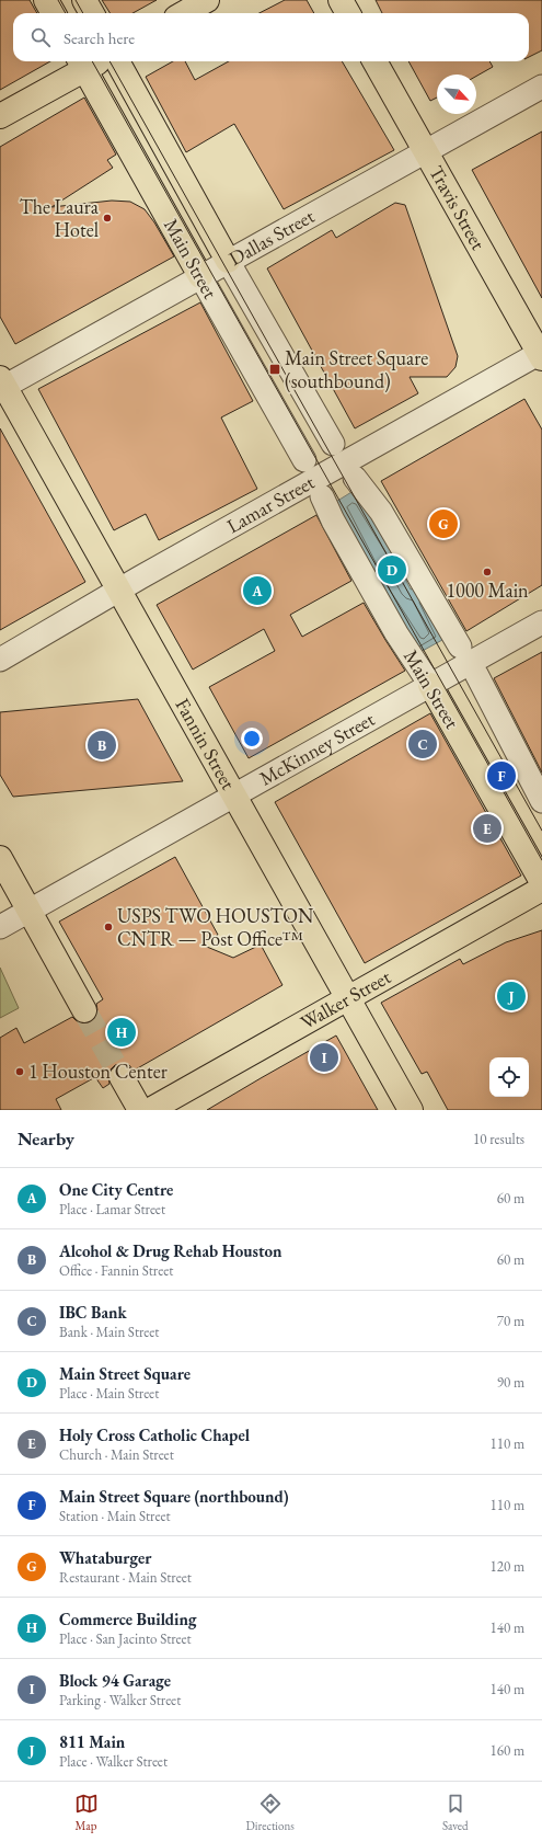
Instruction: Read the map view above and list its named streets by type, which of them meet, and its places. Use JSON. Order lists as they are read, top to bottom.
{
  "streets": {
    "main road": [
      "Travis Street",
      "Main Street",
      "Fannin Street",
      "Walker Street"
    ],
    "street": ["Dallas Street", "Lamar Street", "McKinney Street"]
  },
  "crossings": [
    ["Travis Street", "Dallas Street"],
    ["Travis Street", "Lamar Street"],
    ["Dallas Street", "Main Street"],
    ["Dallas Street", "Fannin Street"],
    ["Main Street", "McKinney Street"],
    ["Lamar Street", "Fannin Street"],
    ["Fannin Street", "McKinney Street"],
    ["Fannin Street", "Walker Street"]
  ],
  "places": {
    "other": [
      "The Laura Hotel",
      "1000 Main",
      "USPS TWO HOUSTON CNTR — Post Office™",
      "1 Houston Center"
    ],
    "transit": ["Main Street Square (southbound)"]
  },
  "north": "bottom right",
  "page": {
    "search": "Search here",
    "pins": [
      "G",
      "D",
      "A",
      "C",
      "B",
      "F",
      "E",
      "J",
      "H",
      "I"
    ],
    "heading": ["Nearby", "10 results"],
    "list": [
      {
        "mark": "A",
        "name": "One City Centre",
        "note": "Place · Lamar Street",
        "value": "60 m"
      },
      {
        "mark": "B",
        "name": "Alcohol & Drug Rehab Houston",
        "note": "Office · Fannin Street",
        "value": "60 m"
      },
      {
        "mark": "C",
        "name": "IBC Bank",
        "note": "Bank · Main Street",
        "value": "70 m"
      },
      {
        "mark": "D",
        "name": "Main Street Square",
        "note": "Place · Main Street",
        "value": "90 m"
      },
      {
        "mark": "E",
        "name": "Holy Cross Catholic Chapel",
        "note": "Church · Main Street",
        "value": "110 m"
      },
      {
        "mark": "F",
        "name": "Main Street Square (northbound)",
        "note": "Station · Main Street",
        "value": "110 m"
      },
      {
        "mark": "G",
        "name": "Whataburger",
        "note": "Restaurant · Main Street",
        "value": "120 m"
      },
      {
        "mark": "H",
        "name": "Commerce Building",
        "note": "Place · San Jacinto Street",
        "value": "140 m"
      },
      {
        "mark": "I",
        "name": "Block 94 Garage",
        "note": "Parking · Walker Street",
        "value": "140 m"
      },
      {
        "mark": "J",
        "name": "811 Main",
        "note": "Place · Walker Street",
        "value": "160 m"
      }
    ],
    "nav": ["Map", "Directions", "Saved"]
  }
}
